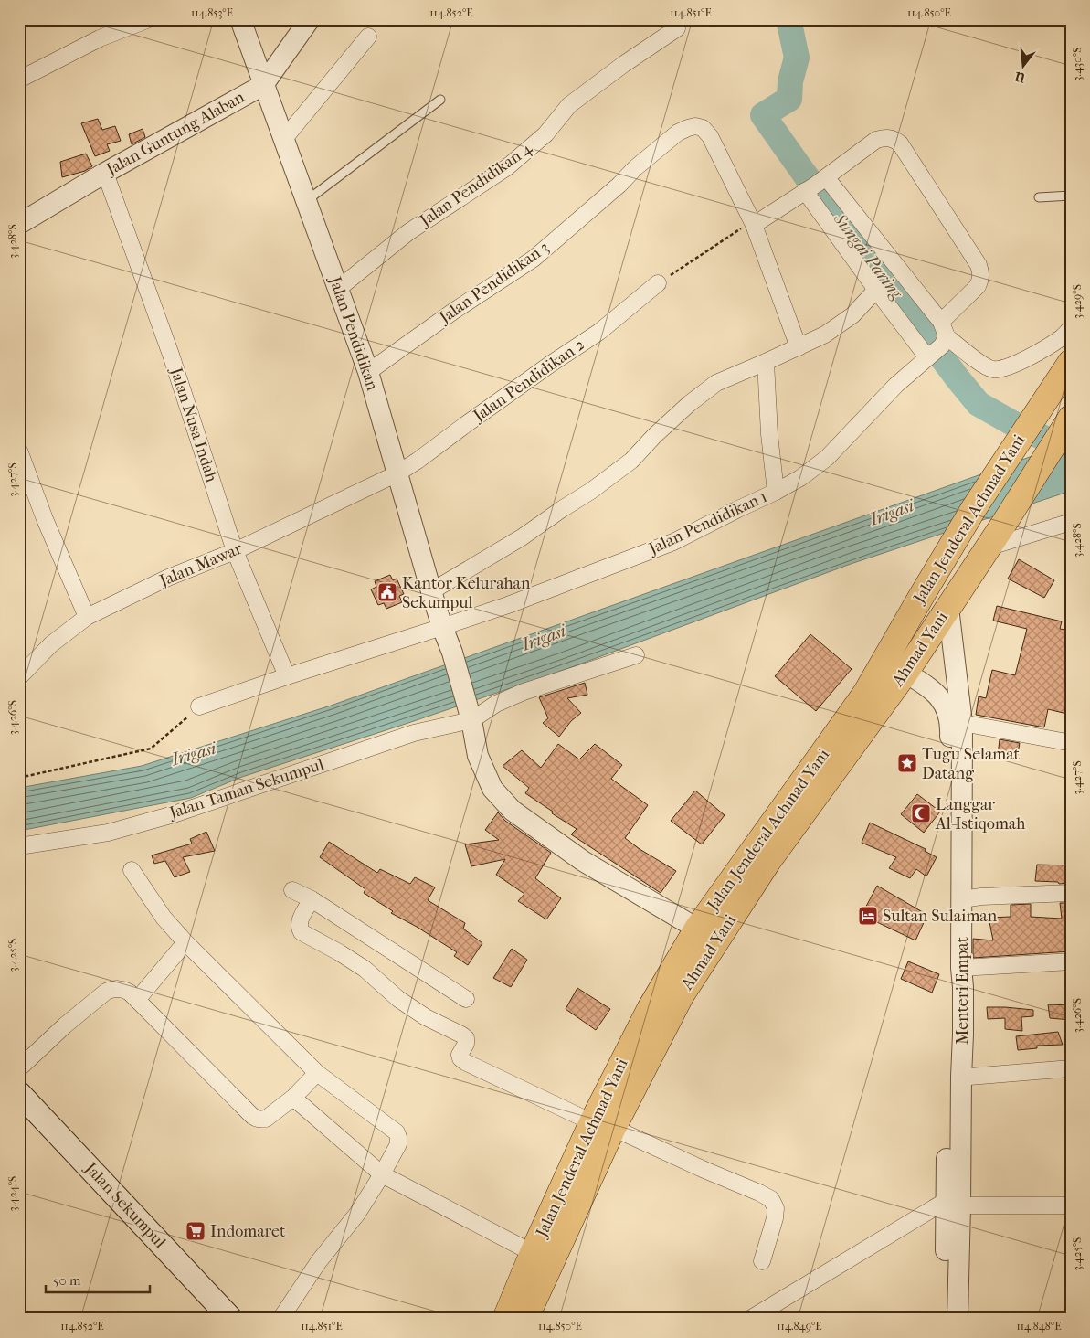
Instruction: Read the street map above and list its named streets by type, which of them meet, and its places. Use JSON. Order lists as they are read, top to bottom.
{
  "streets": {
    "highway": ["Jalan Jenderal Achmad Yani", "Ahmad Yani"],
    "main road": ["Jalan Sekumpul"],
    "street": [
      "Jalan Guntung Alaban",
      "Jalan Pendidikan 4",
      "Jalan Pendidikan 3",
      "Jalan Pendidikan",
      "Jalan Pendidikan 2",
      "Jalan Nusa Indah",
      "Jalan Pendidikan 1",
      "Jalan Mawar",
      "Jalan Taman Sekumpul",
      "Menteri Empat"
    ]
  },
  "crossings": [
    ["Jalan Guntung Alaban", "Jalan Pendidikan"],
    ["Jalan Guntung Alaban", "Jalan Nusa Indah"],
    ["Jalan Pendidikan 4", "Jalan Pendidikan"],
    ["Jalan Pendidikan 3", "Jalan Pendidikan"],
    ["Jalan Pendidikan 3", "Jalan Pendidikan 1"],
    ["Jalan Pendidikan", "Jalan Pendidikan 2"],
    ["Jalan Pendidikan", "Jalan Jenderal Achmad Yani"],
    ["Jalan Pendidikan", "Jalan Pendidikan 1"],
    ["Jalan Pendidikan", "Jalan Mawar"],
    ["Jalan Pendidikan", "Jalan Taman Sekumpul"],
    ["Jalan Pendidikan 2", "Jalan Mawar"],
    ["Jalan Nusa Indah", "Jalan Pendidikan 1"],
    ["Jalan Nusa Indah", "Jalan Mawar"],
    ["Jalan Jenderal Achmad Yani", "Ahmad Yani"],
    ["Ahmad Yani", "Menteri Empat"]
  ],
  "water": ["Sungai Paring", "Irigasi"],
  "places": {
    "public building": ["Kantor Kelurahan Sekumpul"],
    "place": ["Tugu Selamat Datang"],
    "mosque": ["Langgar Al-Istiqomah"],
    "hotel": ["Sultan Sulaiman"],
    "supermarket": ["Indomaret"]
  },
  "scale_bar": "50 m",
  "north": "bottom",
  "coordinates": [
    "114.853°E",
    "114.852°E",
    "114.851°E",
    "114.850°E",
    "3.430°S",
    "3.428°S",
    "3.429°S",
    "3.427°S",
    "3.426°S",
    "3.425°S",
    "3.424°S",
    "114.849°E",
    "114.848°E"
  ]
}
